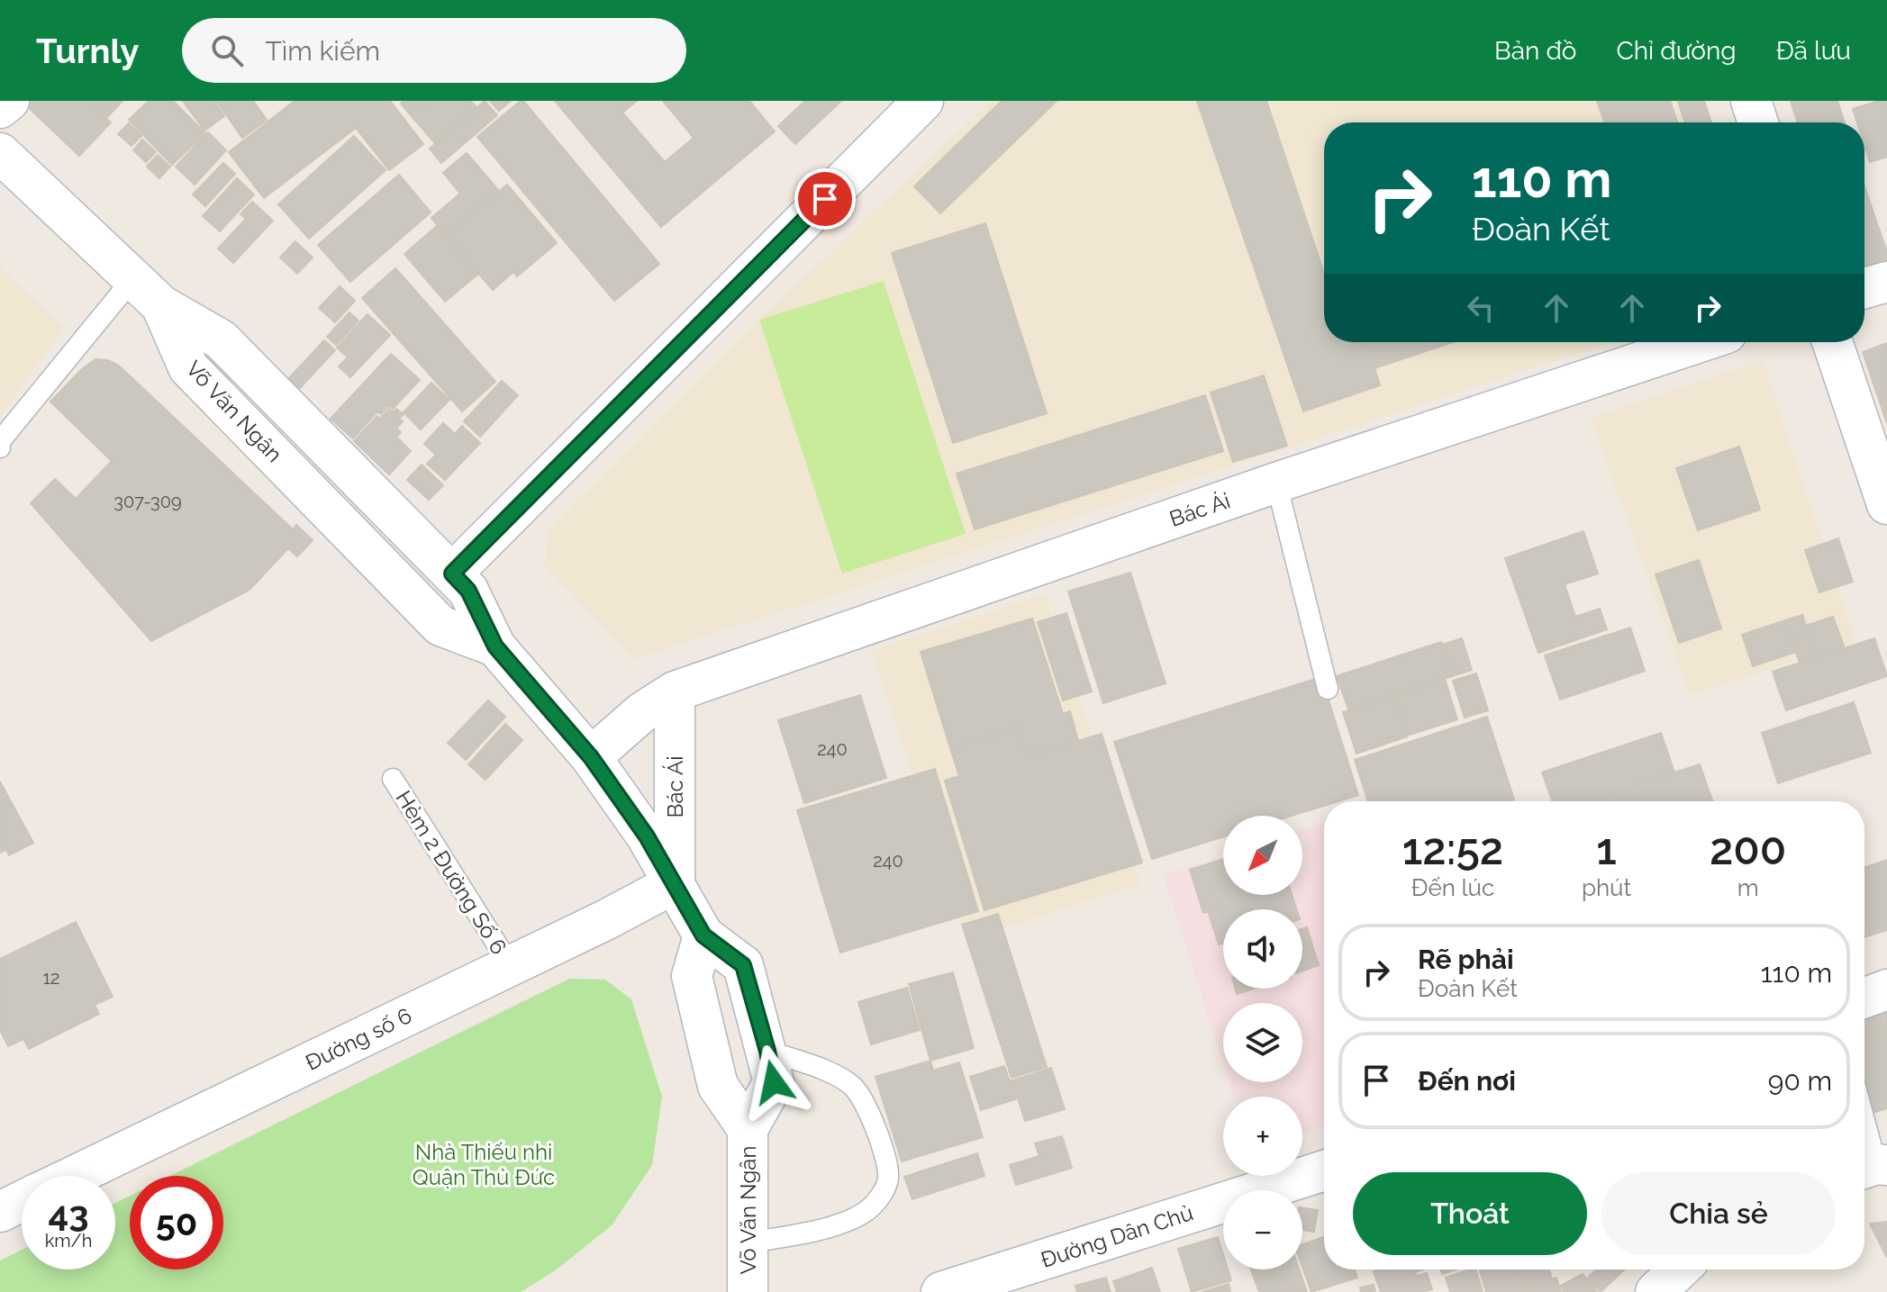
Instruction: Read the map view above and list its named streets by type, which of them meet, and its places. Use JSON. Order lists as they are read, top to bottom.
{
  "streets": {
    "street": [
      "Võ Văn Ngân",
      "Bác Ái",
      "Đường số 6",
      "Đường Dân Chủ"
    ],
    "lane": ["Hẻm 2 Đường Số 6"]
  },
  "crossings": [
    ["Võ Văn Ngân", "Bác Ái"],
    ["Võ Văn Ngân", "Đường số 6"],
    ["Bác Ái", "Đường số 6"],
    ["Hẻm 2 Đường Số 6", "Đường số 6"]
  ],
  "parks": ["Nhà Thiếu nhi Quận Thủ Đức"],
  "house_numbers": [
    "307-309",
    "240",
    "240",
    "12"
  ],
  "north": "bottom left",
  "page": {
    "header": "Turnly",
    "search": "Tìm kiếm",
    "nav": ["Bản đồ", "Chỉ đường", "Đã lưu"],
    "turn": ["110 m", "Đoàn Kết"],
    "eta": [
      "12:52",
      "Đến lúc",
      "1",
      "phút",
      "200",
      "m"
    ],
    "map_buttons": ["+", "−"],
    "list": [
      {
        "name": "Rẽ phải",
        "note": "Đoàn Kết",
        "value": "110 m"
      },
      {
        "name": "Đến nơi",
        "value": "90 m"
      }
    ],
    "buttons": ["Thoát", "Chia sẻ"],
    "speed": "43 km/h",
    "limit": "50"
  }
}
